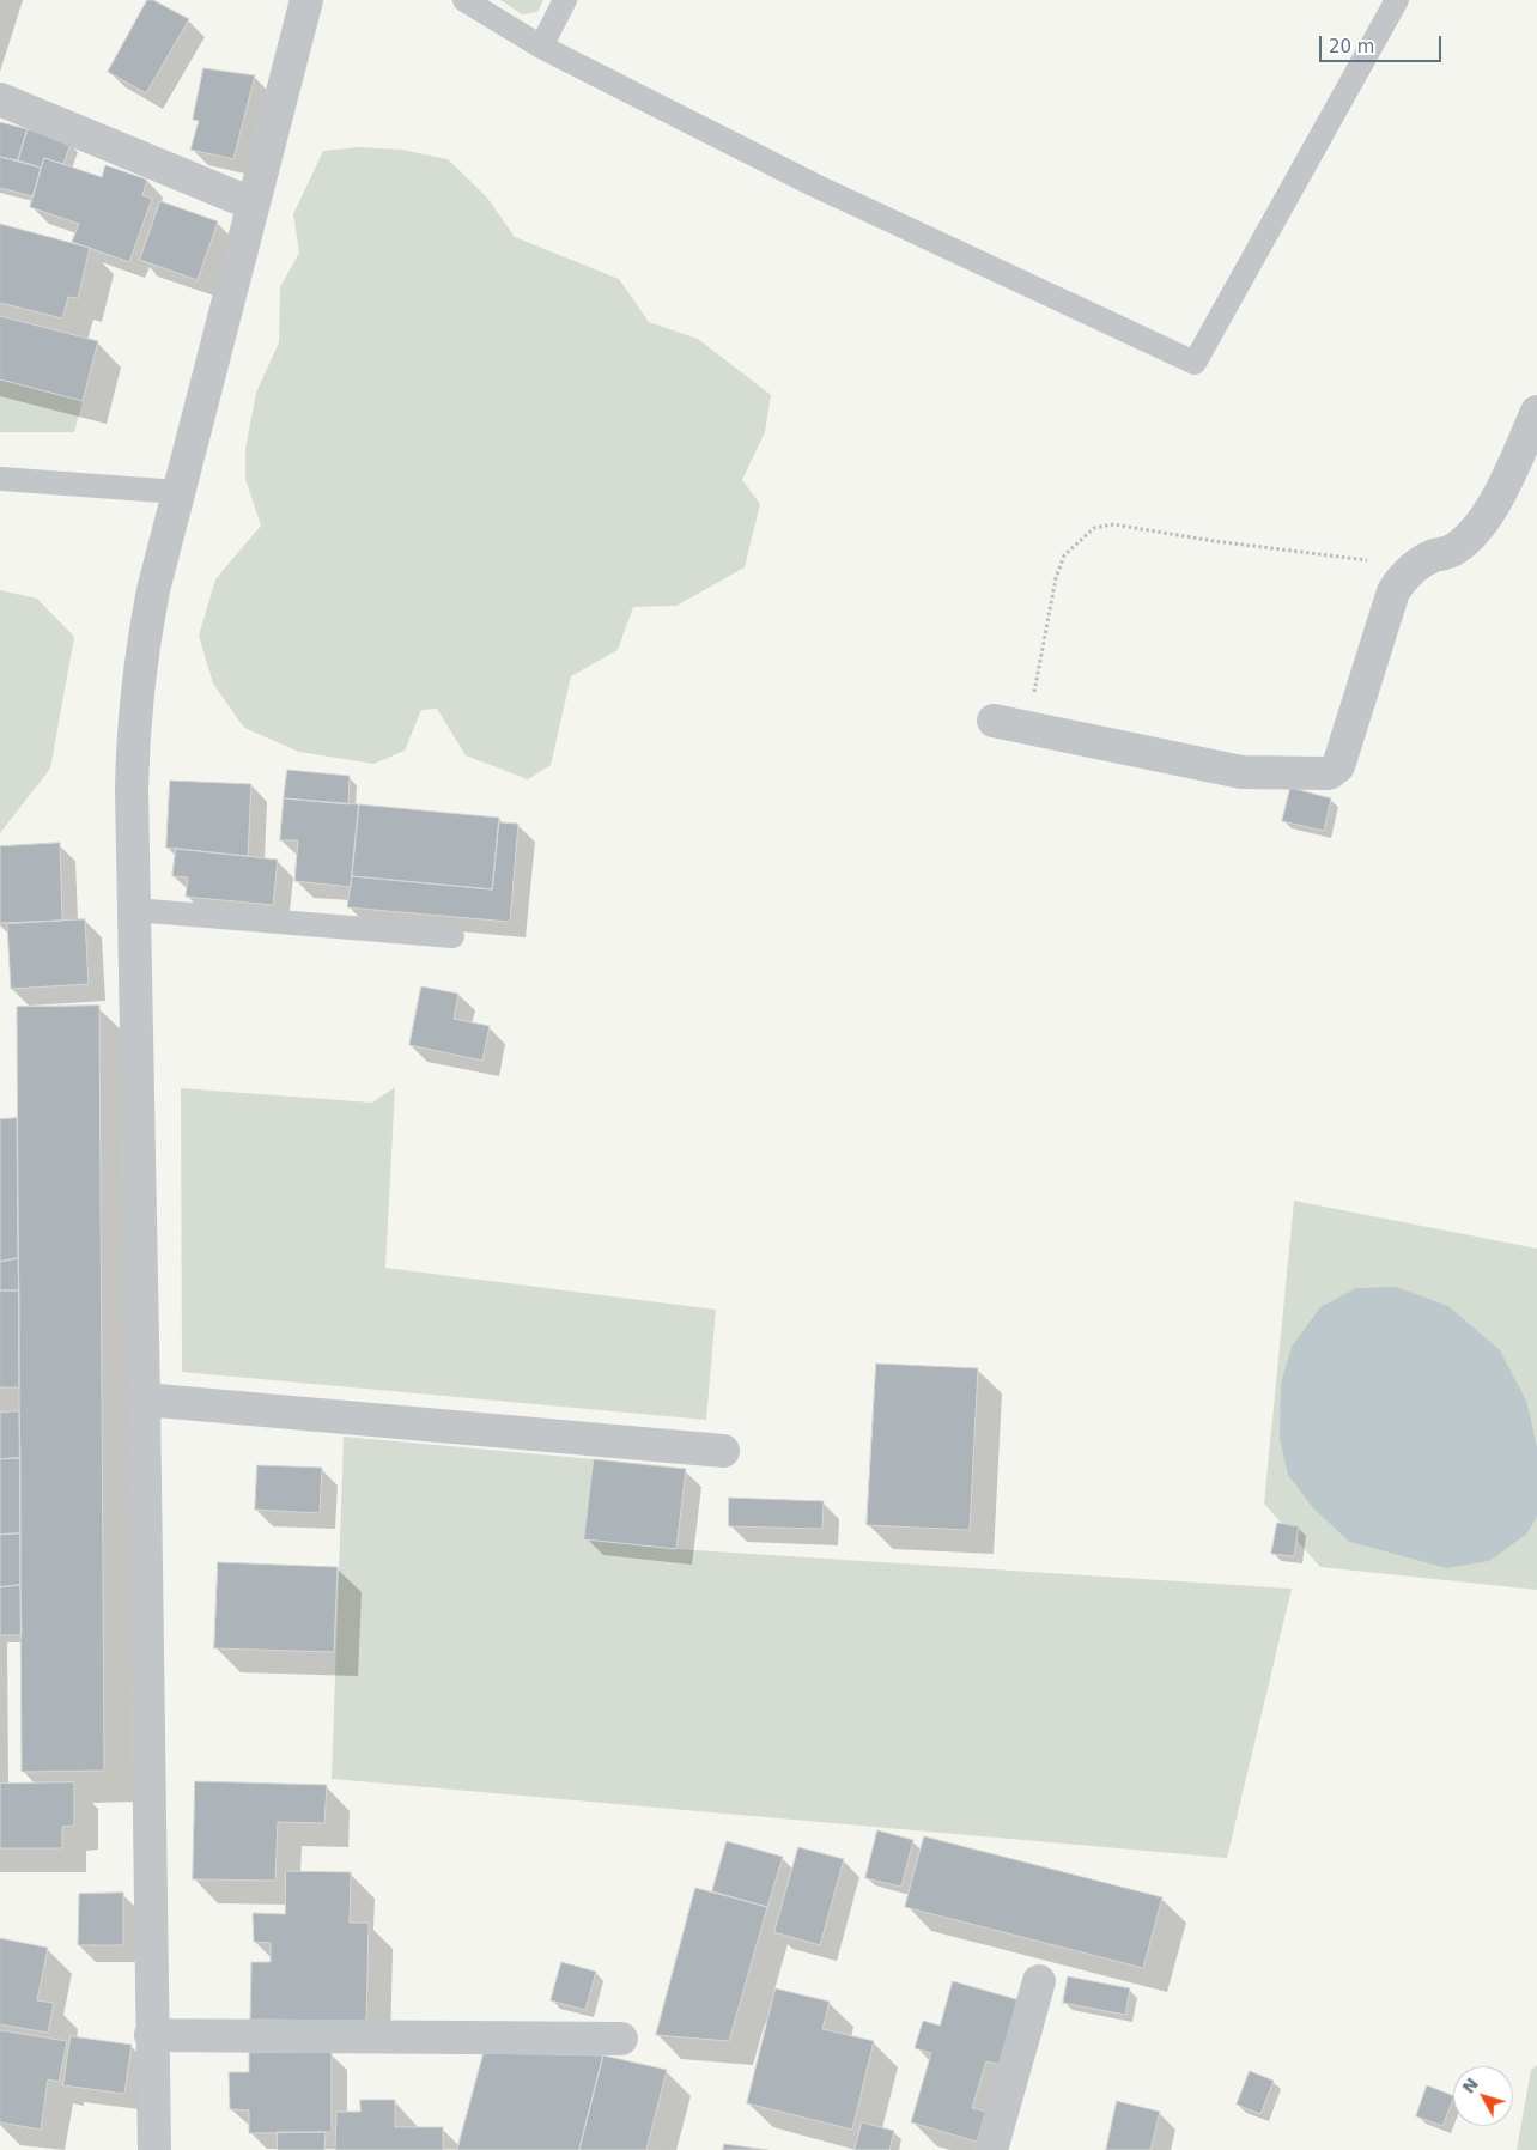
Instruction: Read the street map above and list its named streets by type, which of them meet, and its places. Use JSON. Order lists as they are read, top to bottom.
{
  "scale_bar": "20 m",
  "north": "top left"
}
